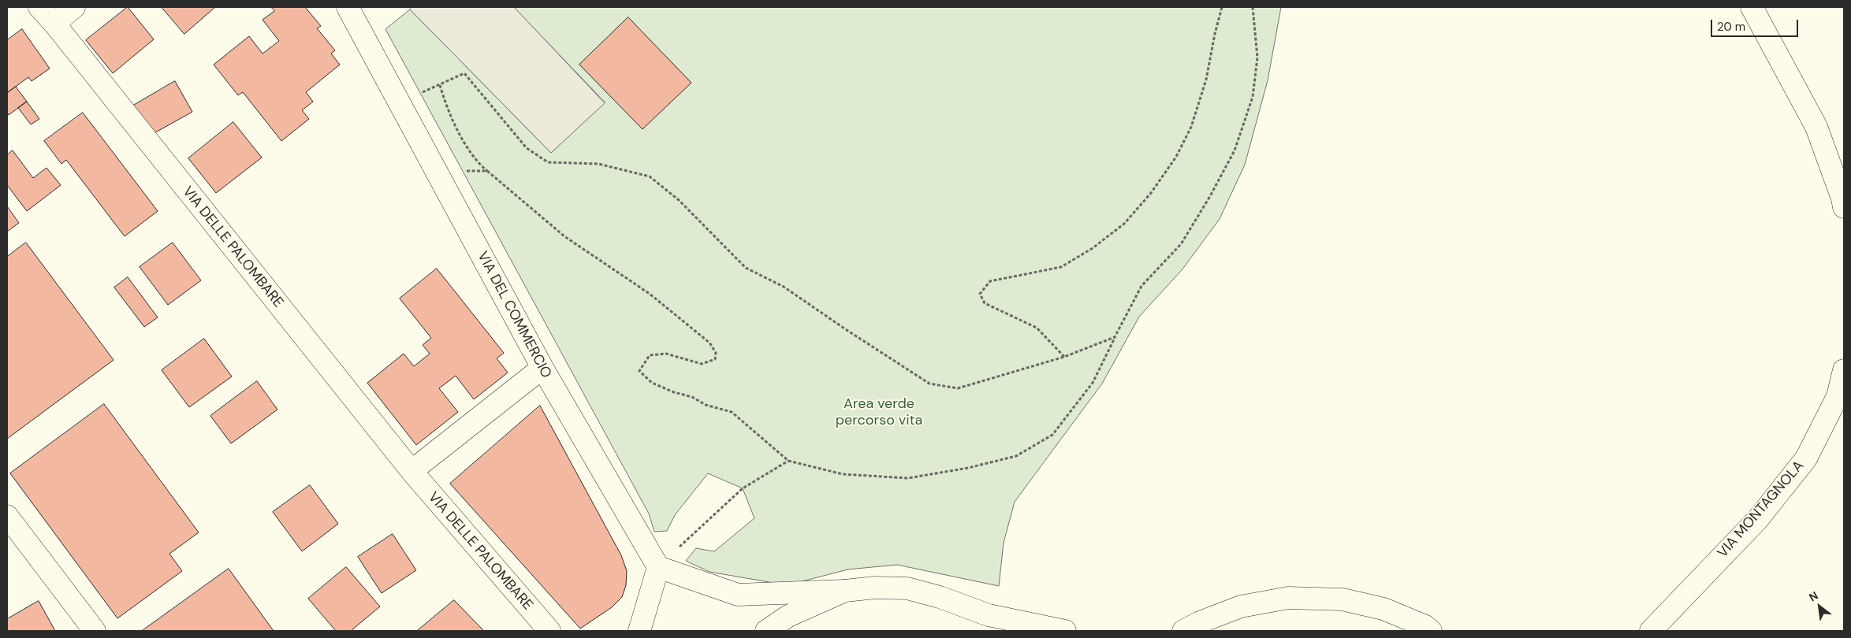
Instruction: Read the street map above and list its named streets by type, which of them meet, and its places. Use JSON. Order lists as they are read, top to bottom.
{
  "streets": {
    "street": ["VIA DELLE PALOMBARE", "VIA DEL COMMERCIO", "VIA MONTAGNOLA"]
  },
  "parks": ["Area verde percorso vita"],
  "scale_bar": "20 m",
  "north": "top left"
}
